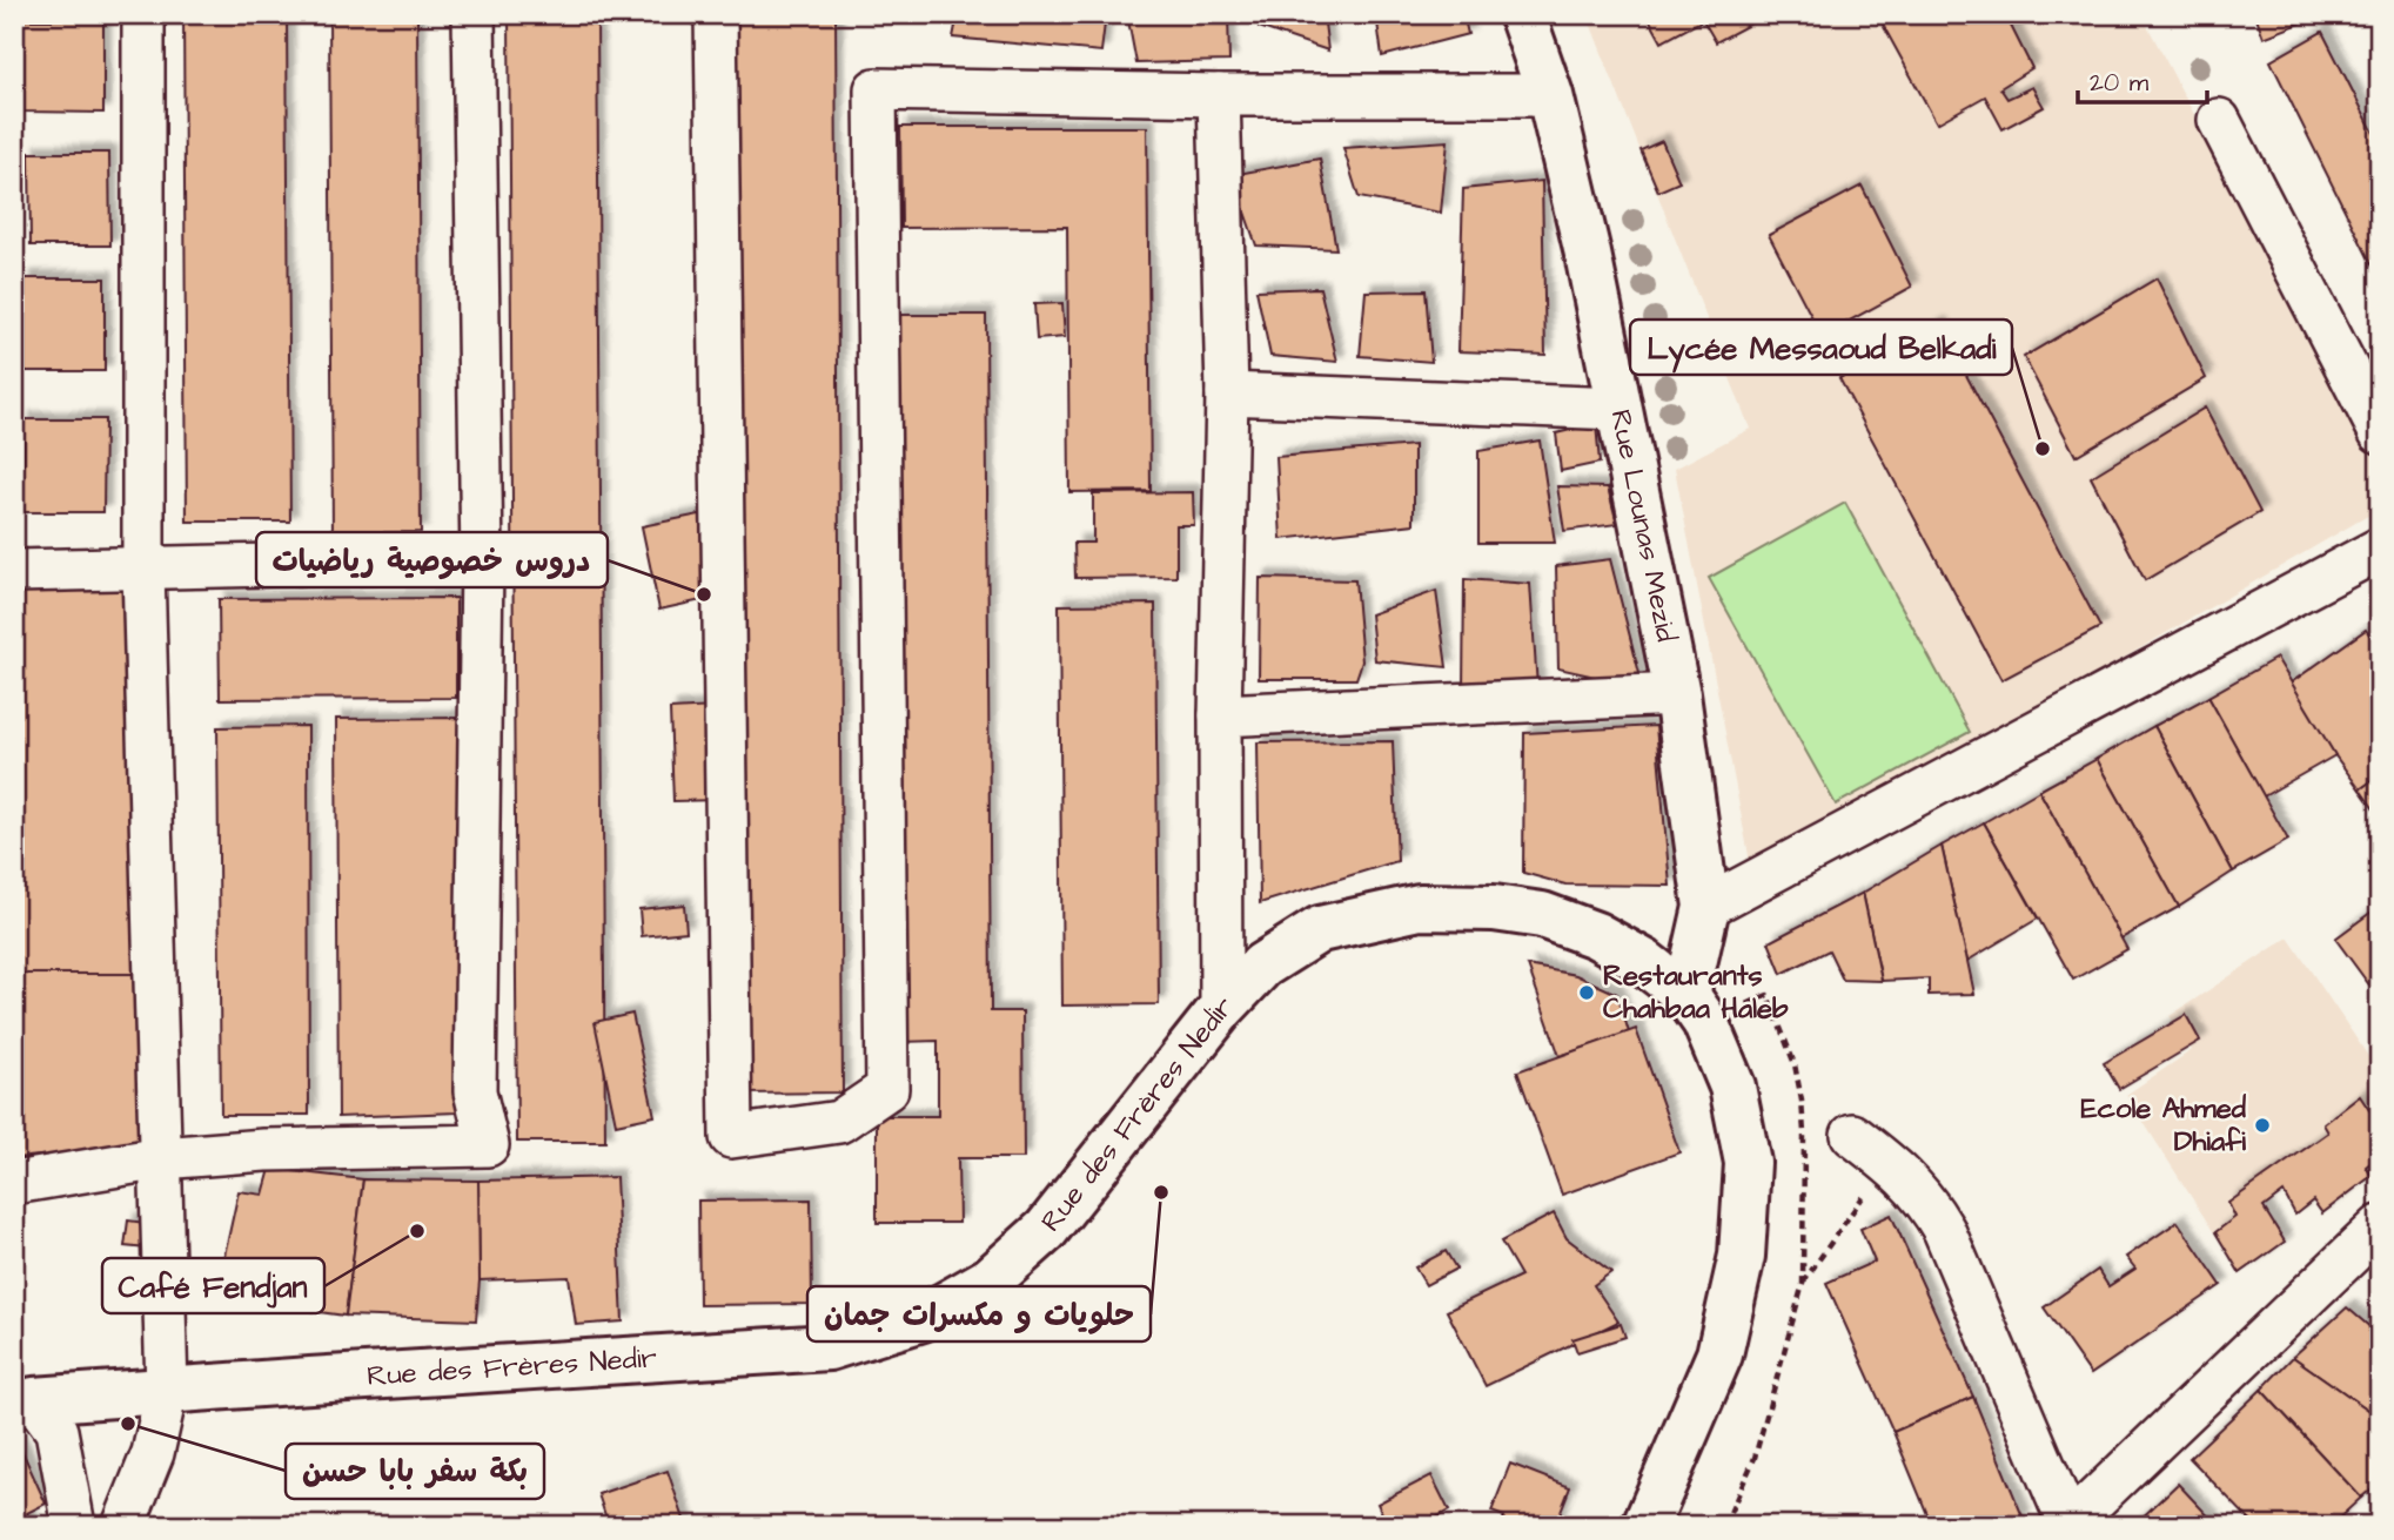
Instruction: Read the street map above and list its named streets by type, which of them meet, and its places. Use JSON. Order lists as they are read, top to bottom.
{
  "streets": {
    "main road": ["Rue Lounas Mezid", "Rue des Frères Nedir"]
  },
  "crossings": [
    ["Rue Lounas Mezid", "Rue des Frères Nedir"]
  ],
  "places": [
    "Lycée Messaoud Belkadi",
    "دروس خصوصية رياضيات",
    "Restaurants Chahbaa Haleb",
    "Ecole Ahmed Dhiafi",
    "حلويات و مكسرات جمان",
    "Café Fendjan",
    "بكة سفر بابا حسن"
  ],
  "scale_bar": "20 m"
}
